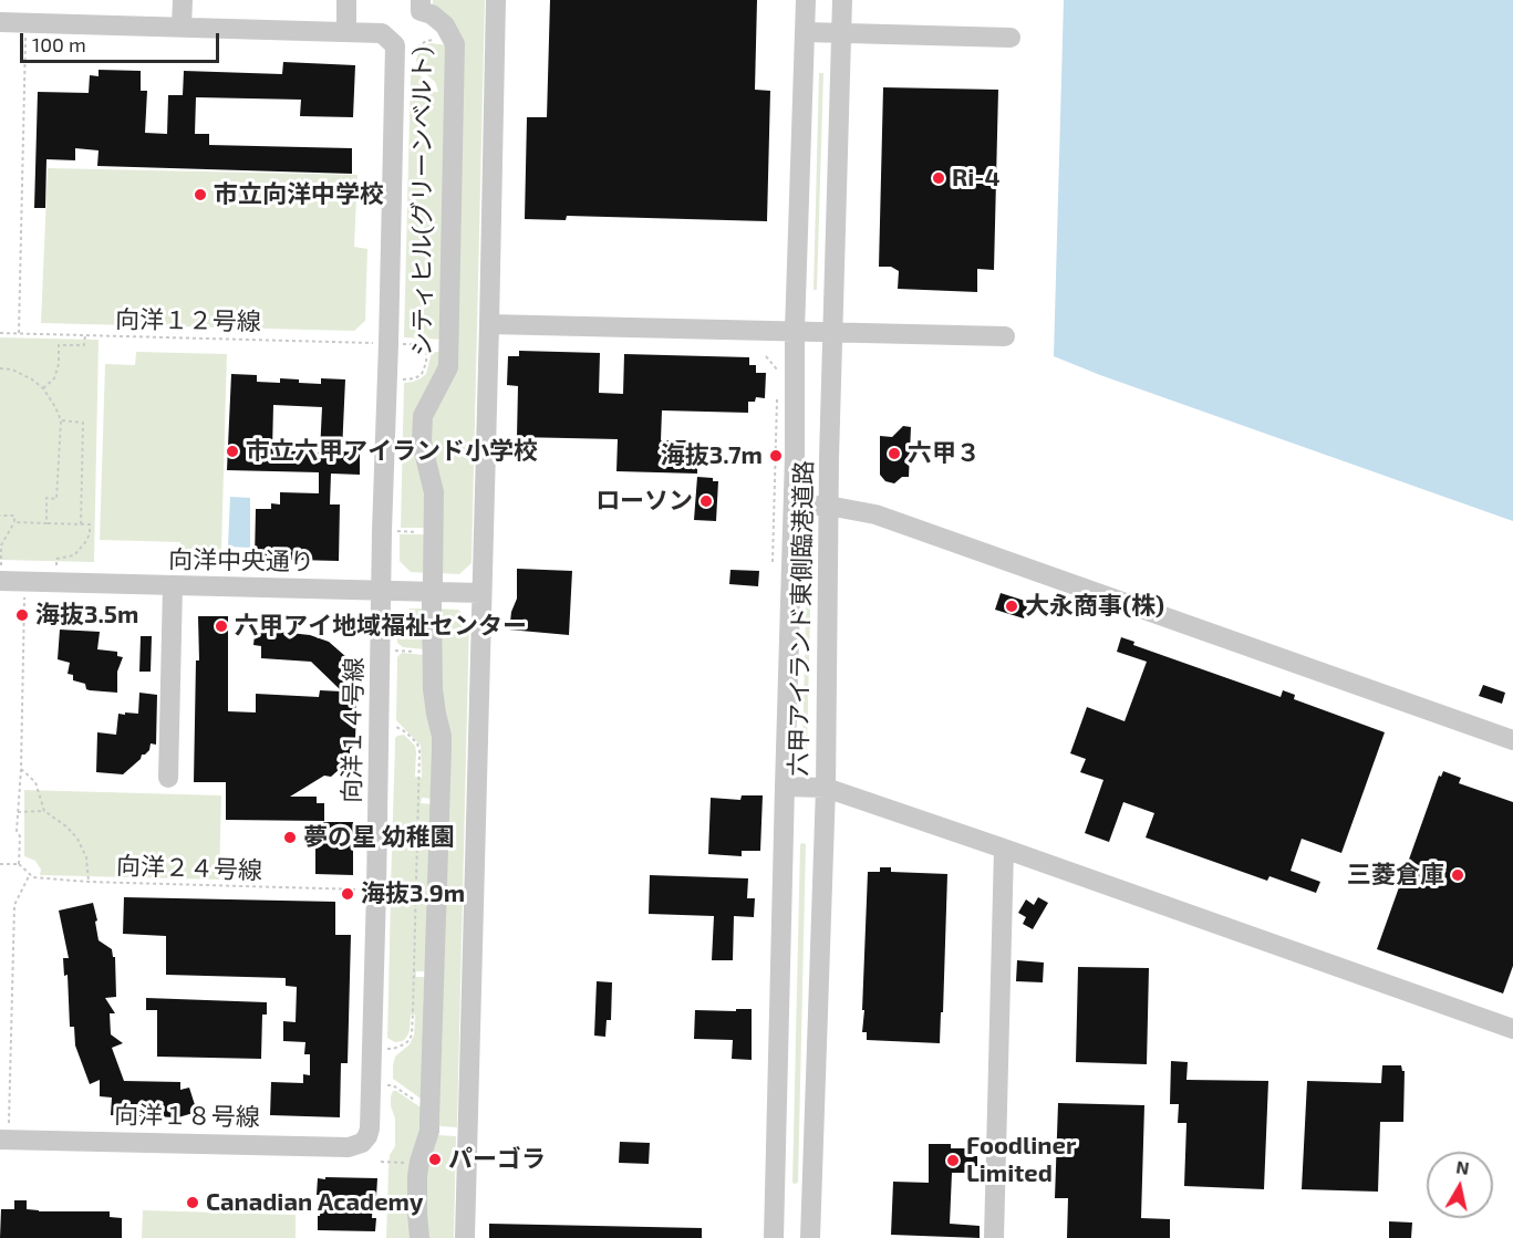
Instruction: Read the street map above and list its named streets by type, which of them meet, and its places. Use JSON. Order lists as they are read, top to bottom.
{
  "streets": {
    "street": [
      "シティヒル(グリーンベルト)",
      "向洋中央通り",
      "六甲アイランド東側臨港道路",
      "向洋１４号線",
      "向洋１８号線"
    ],
    "path": ["向洋１２号線", "向洋２４号線"]
  },
  "crossings": [
    ["向洋中央通り", "向洋１４号線"],
    ["向洋１４号線", "向洋１８号線"]
  ],
  "places": [
    "Ri-4",
    "市立向洋中学校",
    "市立六甲アイランド小学校",
    "六甲３",
    "海抜3.7m",
    "ローソン",
    "大永商事(株)",
    "海抜3.5m",
    "六甲アイ地域福祉センター",
    "夢の星 幼稚園",
    "三菱倉庫",
    "海抜3.9m",
    "パーゴラ",
    "Foodliner Limited",
    "Canadian Academy"
  ],
  "scale_bar": "100 m",
  "north": "top"
}
